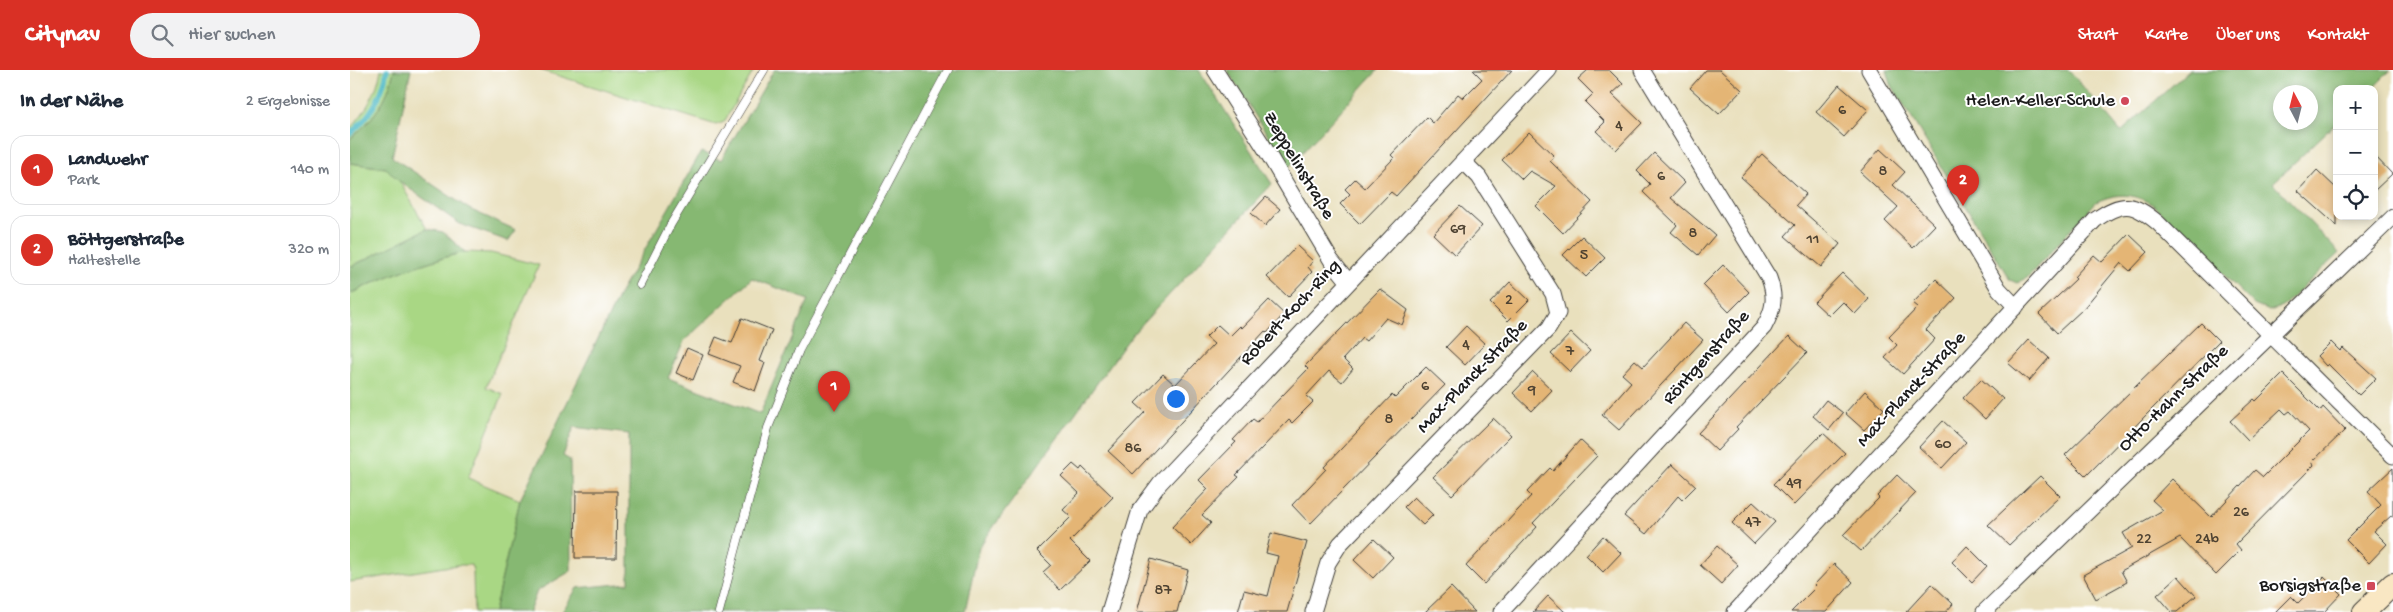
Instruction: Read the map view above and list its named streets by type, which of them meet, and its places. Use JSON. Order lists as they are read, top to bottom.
{
  "streets": {
    "street": [
      "Zeppelinstraße",
      "Robert-Koch-Ring",
      "Röntgenstraße",
      "Max-Planck-Straße",
      "Otto-Hahn-Straße"
    ]
  },
  "crossings": [
    ["Zeppelinstraße", "Robert-Koch-Ring"],
    ["Robert-Koch-Ring", "Max-Planck-Straße"],
    ["Max-Planck-Straße", "Otto-Hahn-Straße"]
  ],
  "places": {
    "other": ["Helen-Keller-Schule"],
    "transit": ["Borsigstraße"]
  },
  "house_numbers": [
    "6",
    "4",
    "8",
    "6",
    "69",
    "8",
    "11",
    "5",
    "2",
    "4",
    "7",
    "6",
    "9",
    "8",
    "60",
    "86",
    "49",
    "26",
    "47",
    "22",
    "24b",
    "87"
  ],
  "north": "top",
  "page": {
    "header": "Citynav",
    "search": "Hier suchen",
    "nav": [
      "Start",
      "Karte",
      "Über uns",
      "Kontakt"
    ],
    "heading": ["In der Nähe", "2 Ergebnisse"],
    "map_buttons": ["+", "−"],
    "list": [
      {
        "mark": "1",
        "name": "Landwehr",
        "note": "Park",
        "value": "140 m"
      },
      {
        "mark": "2",
        "name": "Böttgerstraße",
        "note": "Haltestelle",
        "value": "320 m"
      }
    ],
    "pins": ["2", "1"]
  }
}
